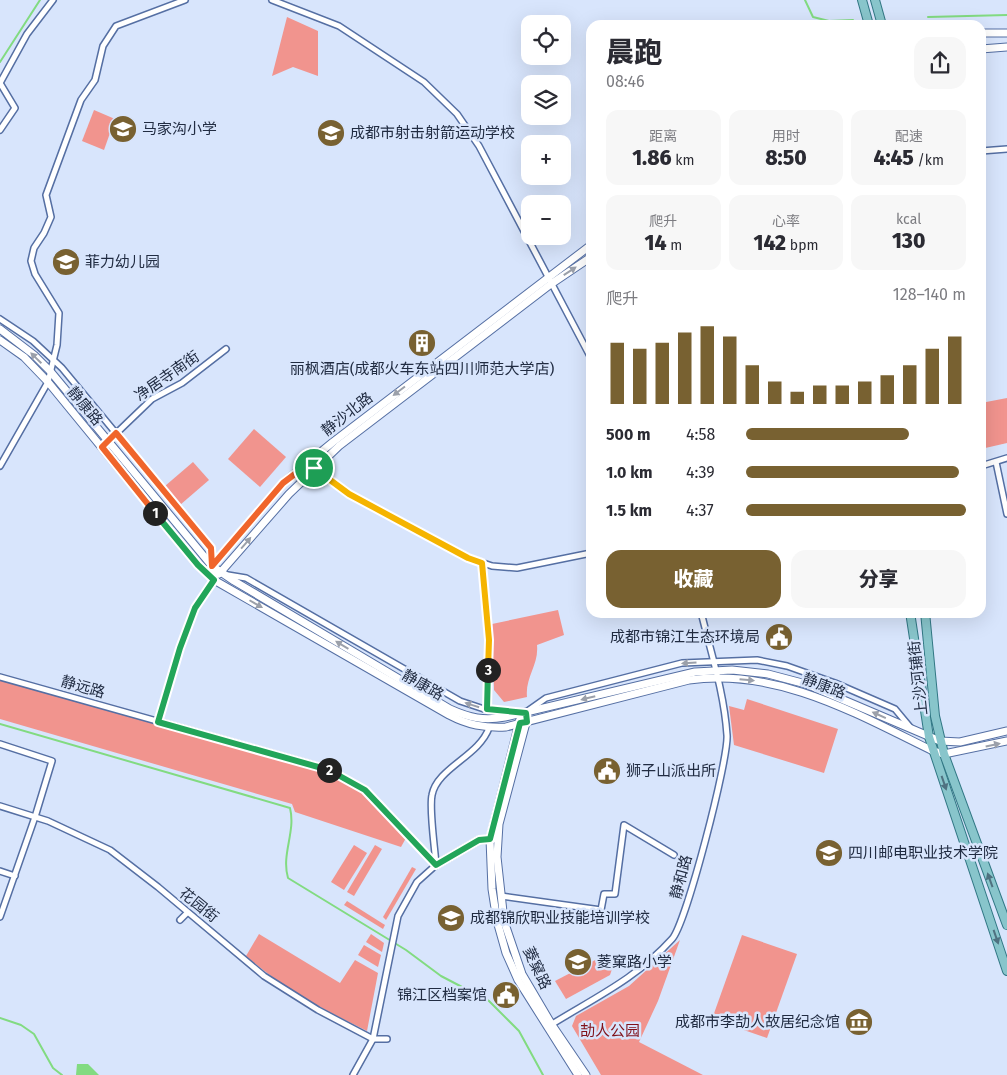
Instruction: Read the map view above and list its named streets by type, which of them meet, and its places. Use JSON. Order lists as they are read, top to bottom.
{
  "streets": {
    "main road": [
      "静康路",
      "静沙北路",
      "上沙河铺街",
      "菱窠路"
    ],
    "street": [
      "净居寺南街",
      "静远路",
      "静和路",
      "花园街"
    ]
  },
  "crossings": [
    ["净居寺南街", "静康路"],
    ["静康路", "静沙北路"],
    ["静康路", "上沙河铺街"],
    ["静康路", "静和路"],
    ["静康路", "菱窠路"],
    ["静和路", "菱窠路"]
  ],
  "parks": ["劼人公园"],
  "places": {
    "school or university": [
      "马家沟小学",
      "成都市射击射箭运动学校",
      "菲力幼儿园",
      "四川邮电职业技术学院",
      "成都锦欣职业技能培训学校",
      "菱窠路小学"
    ],
    "building": ["丽枫酒店(成都火车东站四川师范大学店)"],
    "public building": ["成都市锦江生态环境局", "狮子山派出所", "锦江区档案馆"],
    "museum": ["成都市李劼人故居纪念馆"]
  },
  "page": {
    "map_buttons": ["+", "−"],
    "heading": ["晨跑", "08:46"],
    "stats": [
      ["距离", "1.86 km"],
      ["用时", "8:50"],
      ["配速", "4:45 /km"],
      ["爬升", "14 m"],
      ["心率", "142 bpm"],
      ["kcal", "130"]
    ],
    "chart": ["爬升", "128–140 m"],
    "list": [
      {
        "name": "500 m",
        "note": "4:58"
      },
      {
        "name": "1.0 km",
        "note": "4:39"
      },
      {
        "name": "1.5 km",
        "note": "4:37"
      }
    ],
    "pins": ["1", "3", "2"],
    "buttons": ["收藏", "分享"]
  }
}
